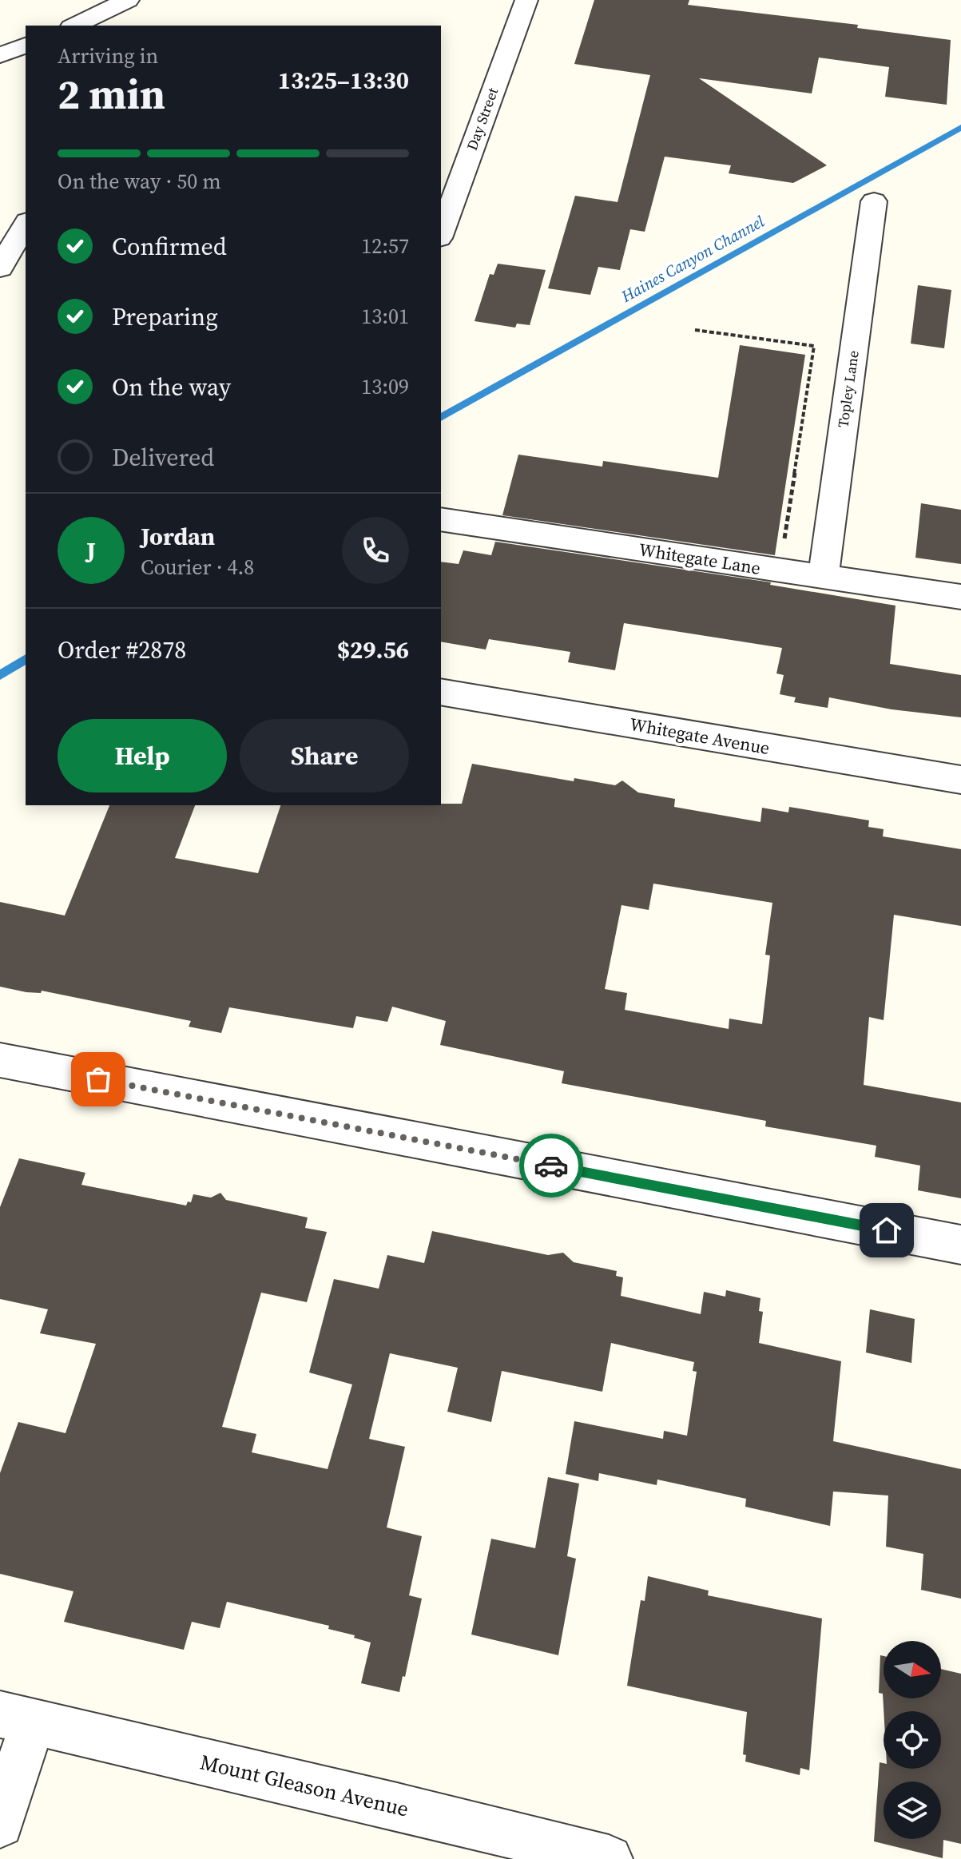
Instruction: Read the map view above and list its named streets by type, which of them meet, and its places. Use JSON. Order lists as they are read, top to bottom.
{
  "streets": {
    "street": [
      "Day Street",
      "Topley Lane",
      "Whitegate Lane",
      "Whitegate Avenue",
      "Mount Gleason Avenue"
    ]
  },
  "crossings": [
    ["Topley Lane", "Whitegate Lane"]
  ],
  "water": ["Haines Canyon Channel"],
  "north": "right",
  "page": {
    "heading": ["2 min", "Arriving in", "13:25–13:30"],
    "panel": [
      "Jordan",
      "Courier · 4.8",
      "Order #2878",
      "$29.56"
    ],
    "bar": "On the way · 50 m",
    "list": [
      ["Confirmed", "12:57"],
      ["Preparing", "13:01"],
      ["On the way", "13:09"],
      "Delivered"
    ],
    "round": "J",
    "buttons": ["Help", "Share"]
  }
}
